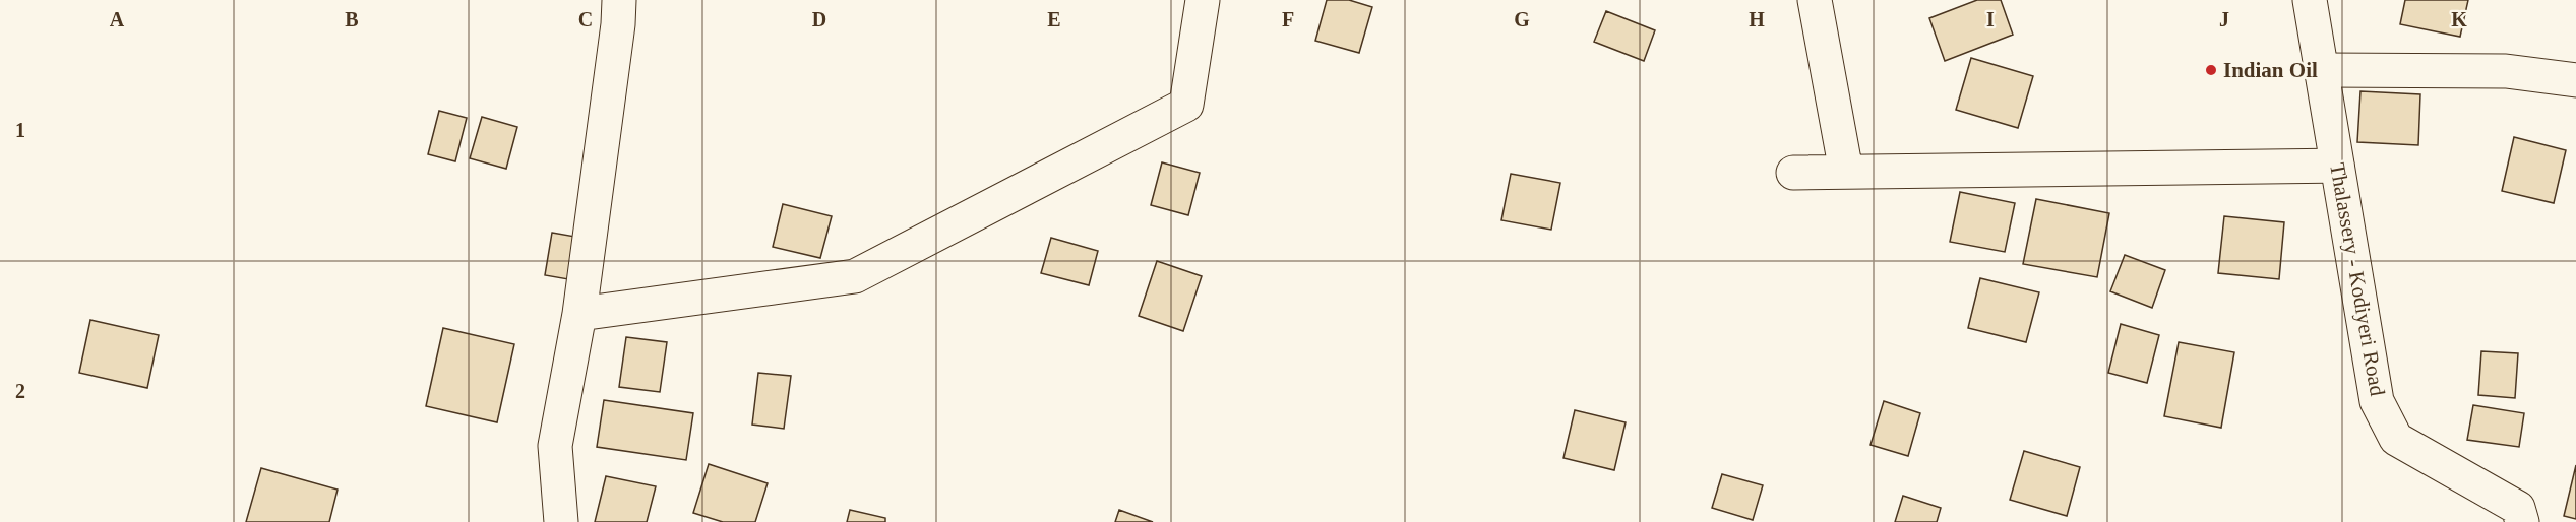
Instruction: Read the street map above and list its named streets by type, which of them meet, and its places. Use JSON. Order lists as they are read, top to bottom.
{
  "streets": {
    "street": ["Thalassery - Kodiyeri Road"]
  },
  "places": ["Indian Oil"],
  "grid": {
    "columns": [
      "A",
      "B",
      "C",
      "D",
      "E",
      "F",
      "G",
      "H",
      "I",
      "J",
      "K"
    ],
    "rows": ["1", "2"]
  }
}
